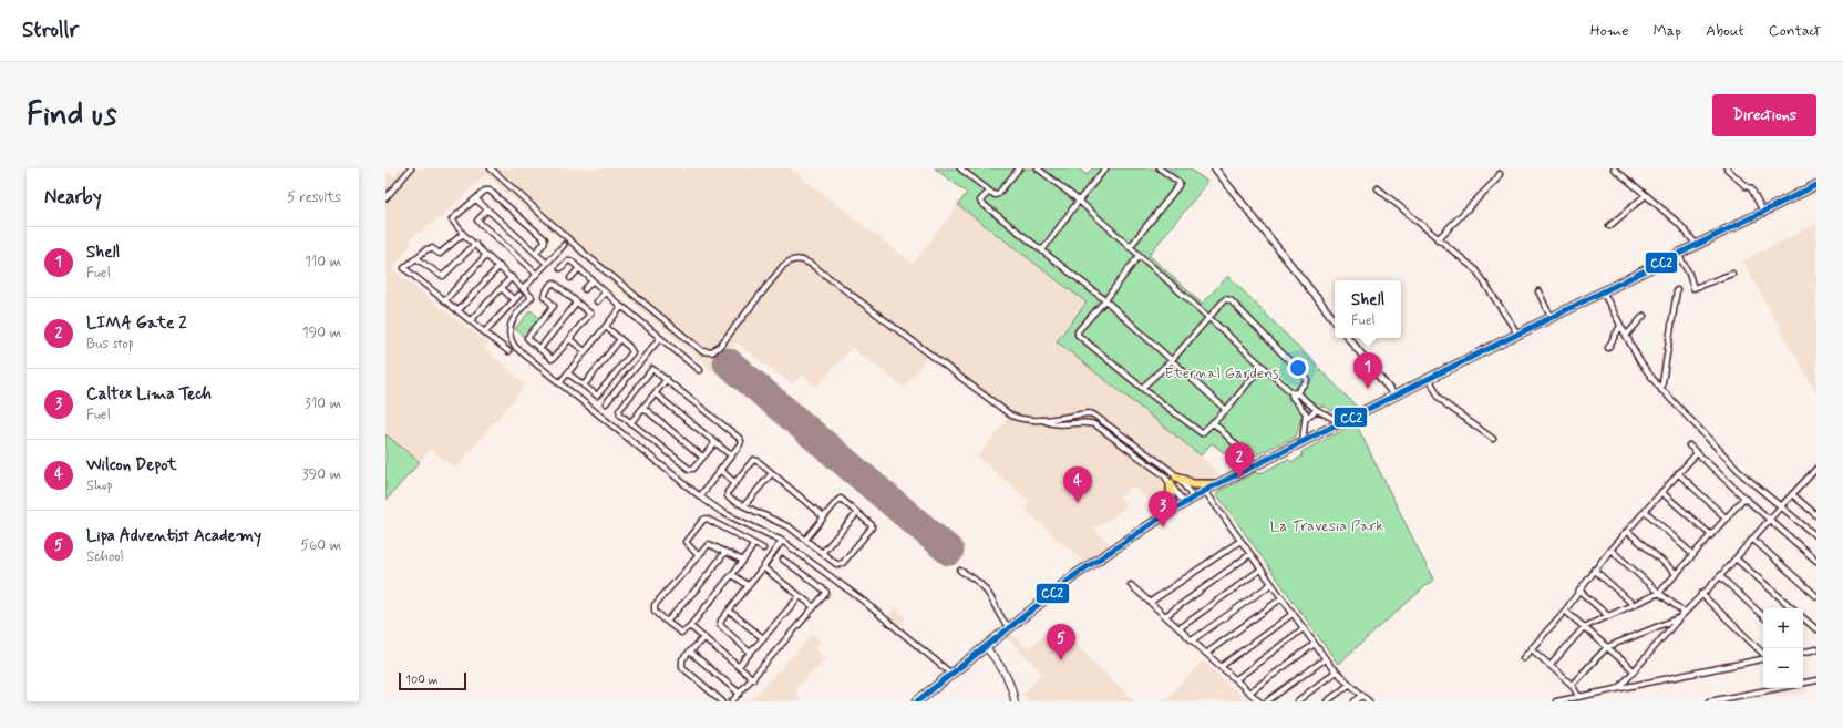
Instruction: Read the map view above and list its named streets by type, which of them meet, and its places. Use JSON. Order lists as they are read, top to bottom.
{
  "parks": ["Eternal Gardens", "La Travesia Park"],
  "lines": ["transit line CC2"],
  "scale_bar": "100 m",
  "page": {
    "header": "Strollr",
    "nav": [
      "Home",
      "Map",
      "About",
      "Contact"
    ],
    "buttons": "Directions",
    "title": "Find us",
    "heading": ["Nearby", "5 results"],
    "list": [
      {
        "mark": "1",
        "name": "Shell",
        "note": "Fuel",
        "value": "110 m"
      },
      {
        "mark": "2",
        "name": "LIMA Gate 2",
        "note": "Bus stop",
        "value": "190 m"
      },
      {
        "mark": "3",
        "name": "Caltex Lima Tech",
        "note": "Fuel",
        "value": "310 m"
      },
      {
        "mark": "4",
        "name": "Wilcon Depot",
        "note": "Shop",
        "value": "390 m"
      },
      {
        "mark": "5",
        "name": "Lipa Adventist Academy",
        "note": "School",
        "value": "560 m"
      }
    ],
    "popup": ["Shell", "Fuel"],
    "pins": [
      "1",
      "2",
      "4",
      "3",
      "5"
    ],
    "map_buttons": ["+", "−"],
    "scale": "100 m"
  }
}
